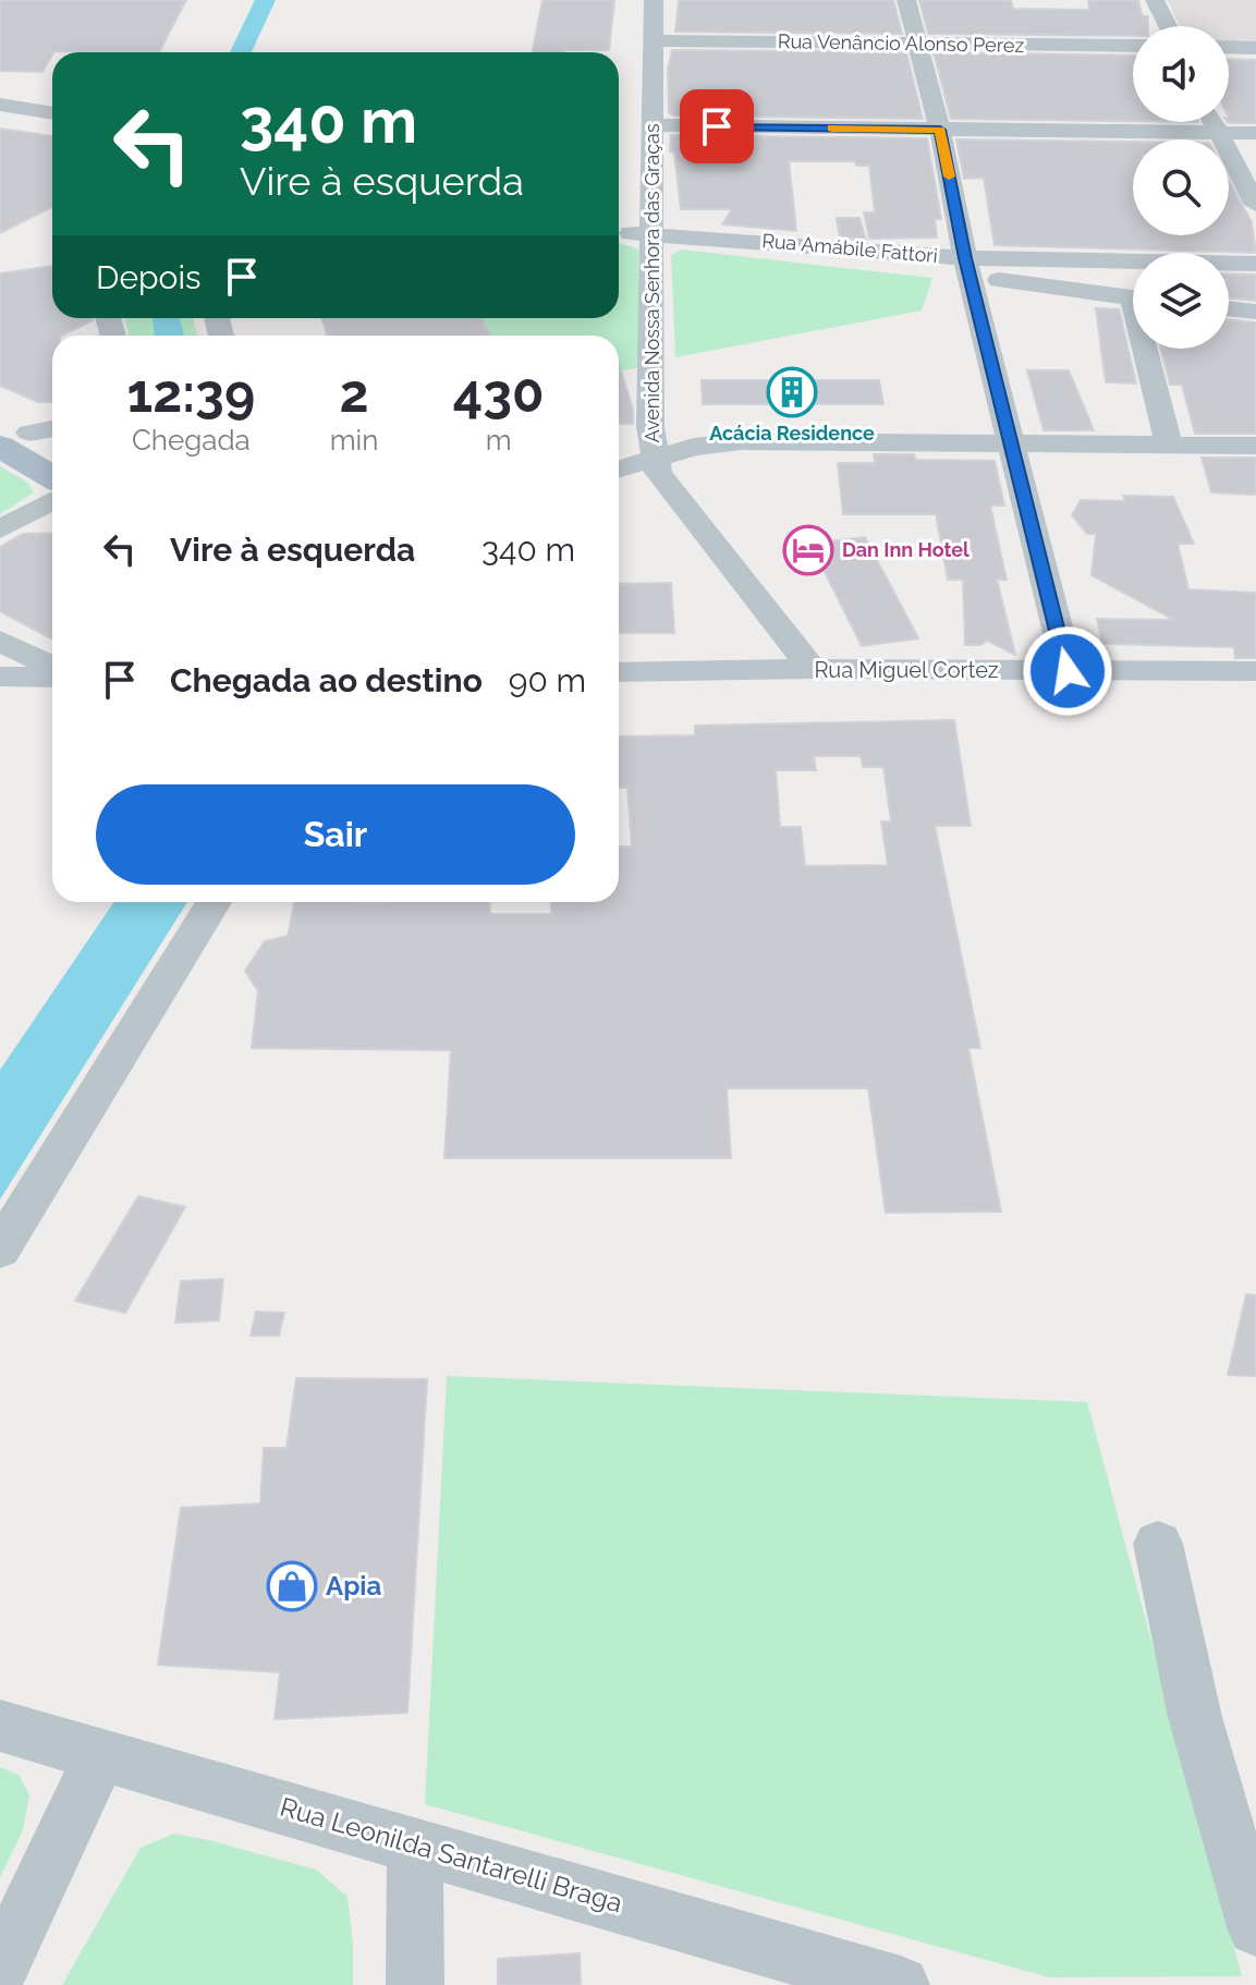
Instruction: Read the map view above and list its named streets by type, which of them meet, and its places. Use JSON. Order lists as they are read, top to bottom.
{
  "streets": {
    "street": [
      "Rua Venâncio Alonso Perez",
      "Rua Amábile Fattori",
      "Avenida Nossa Senhora das Graças",
      "Rua Miguel Cortez",
      "Rua Leonilda Santarelli Braga"
    ]
  },
  "crossings": [
    ["Rua Venâncio Alonso Perez", "Avenida Nossa Senhora das Graças"],
    ["Avenida Nossa Senhora das Graças", "Rua Miguel Cortez"]
  ],
  "places": {
    "building": ["Acácia Residence"],
    "hotel": ["Dan Inn Hotel"],
    "shop": ["Apia"]
  },
  "page": {
    "turn": ["340 m", "Vire à esquerda"],
    "then": "Depois",
    "eta": [
      "12:39",
      "Chegada",
      "2",
      "min",
      "430",
      "m"
    ],
    "list": [
      {
        "name": "Vire à esquerda",
        "value": "340 m"
      },
      {
        "name": "Chegada ao destino",
        "value": "90 m"
      }
    ],
    "buttons": "Sair"
  }
}
